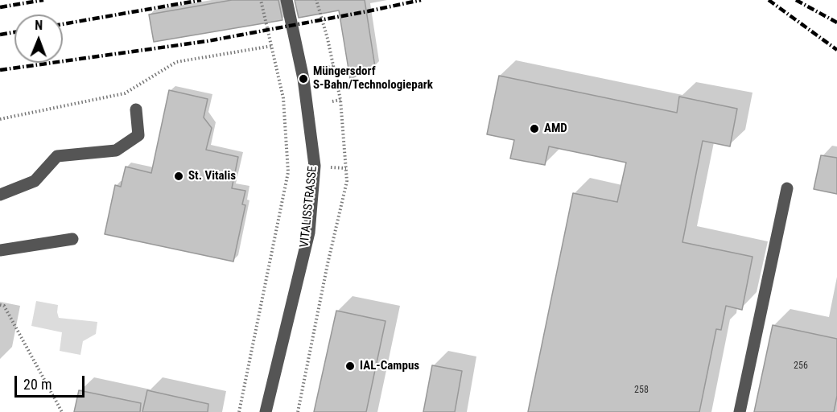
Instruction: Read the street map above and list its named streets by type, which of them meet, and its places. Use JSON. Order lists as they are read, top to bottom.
{
  "streets": {
    "street": ["VITALISSTRASSE"]
  },
  "places": [
    "Müngersdorf S-Bahn/Technologiepark",
    "AMD",
    "St. Vitalis",
    "IAL-Campus"
  ],
  "house_numbers": ["256", "258"],
  "scale_bar": "20 m",
  "north": "top"
}
